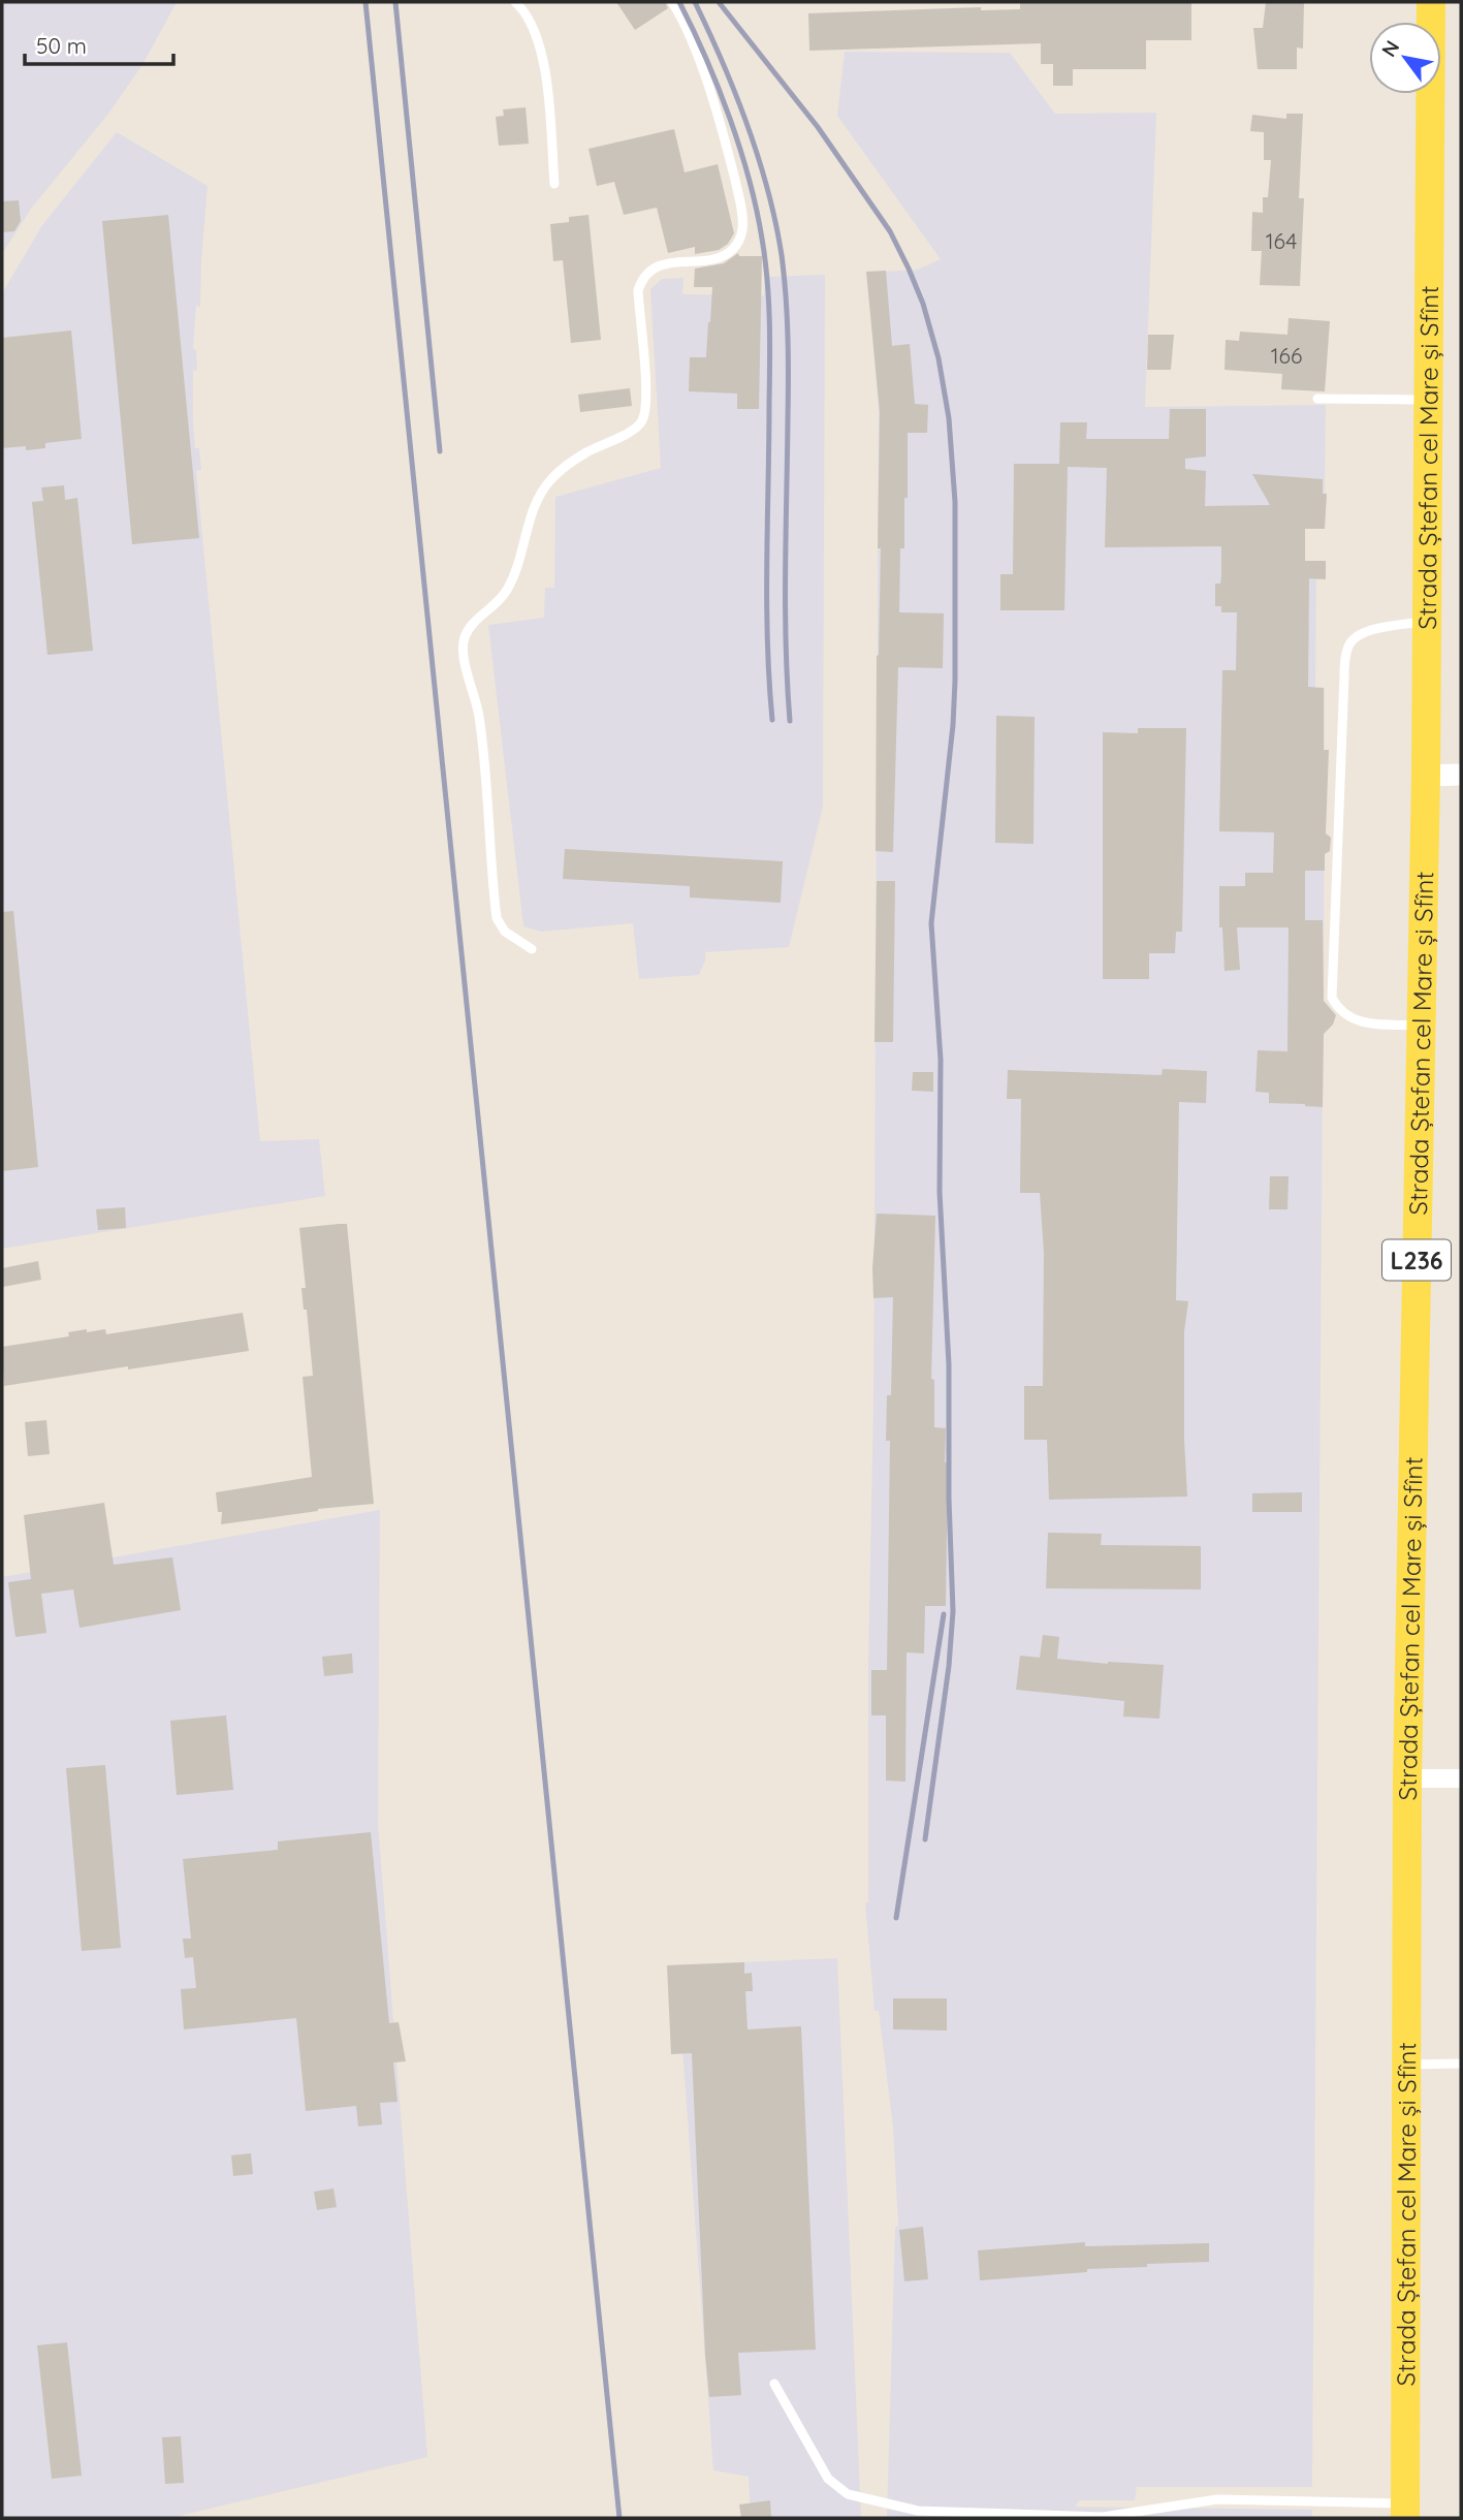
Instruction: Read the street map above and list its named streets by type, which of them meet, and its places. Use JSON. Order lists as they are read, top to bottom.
{
  "streets": {
    "main road": ["Strada Ștefan cel Mare și Sfînt", "L236"]
  },
  "house_numbers": ["164", "166"],
  "scale_bar": "50 m",
  "north": "top left"
}
